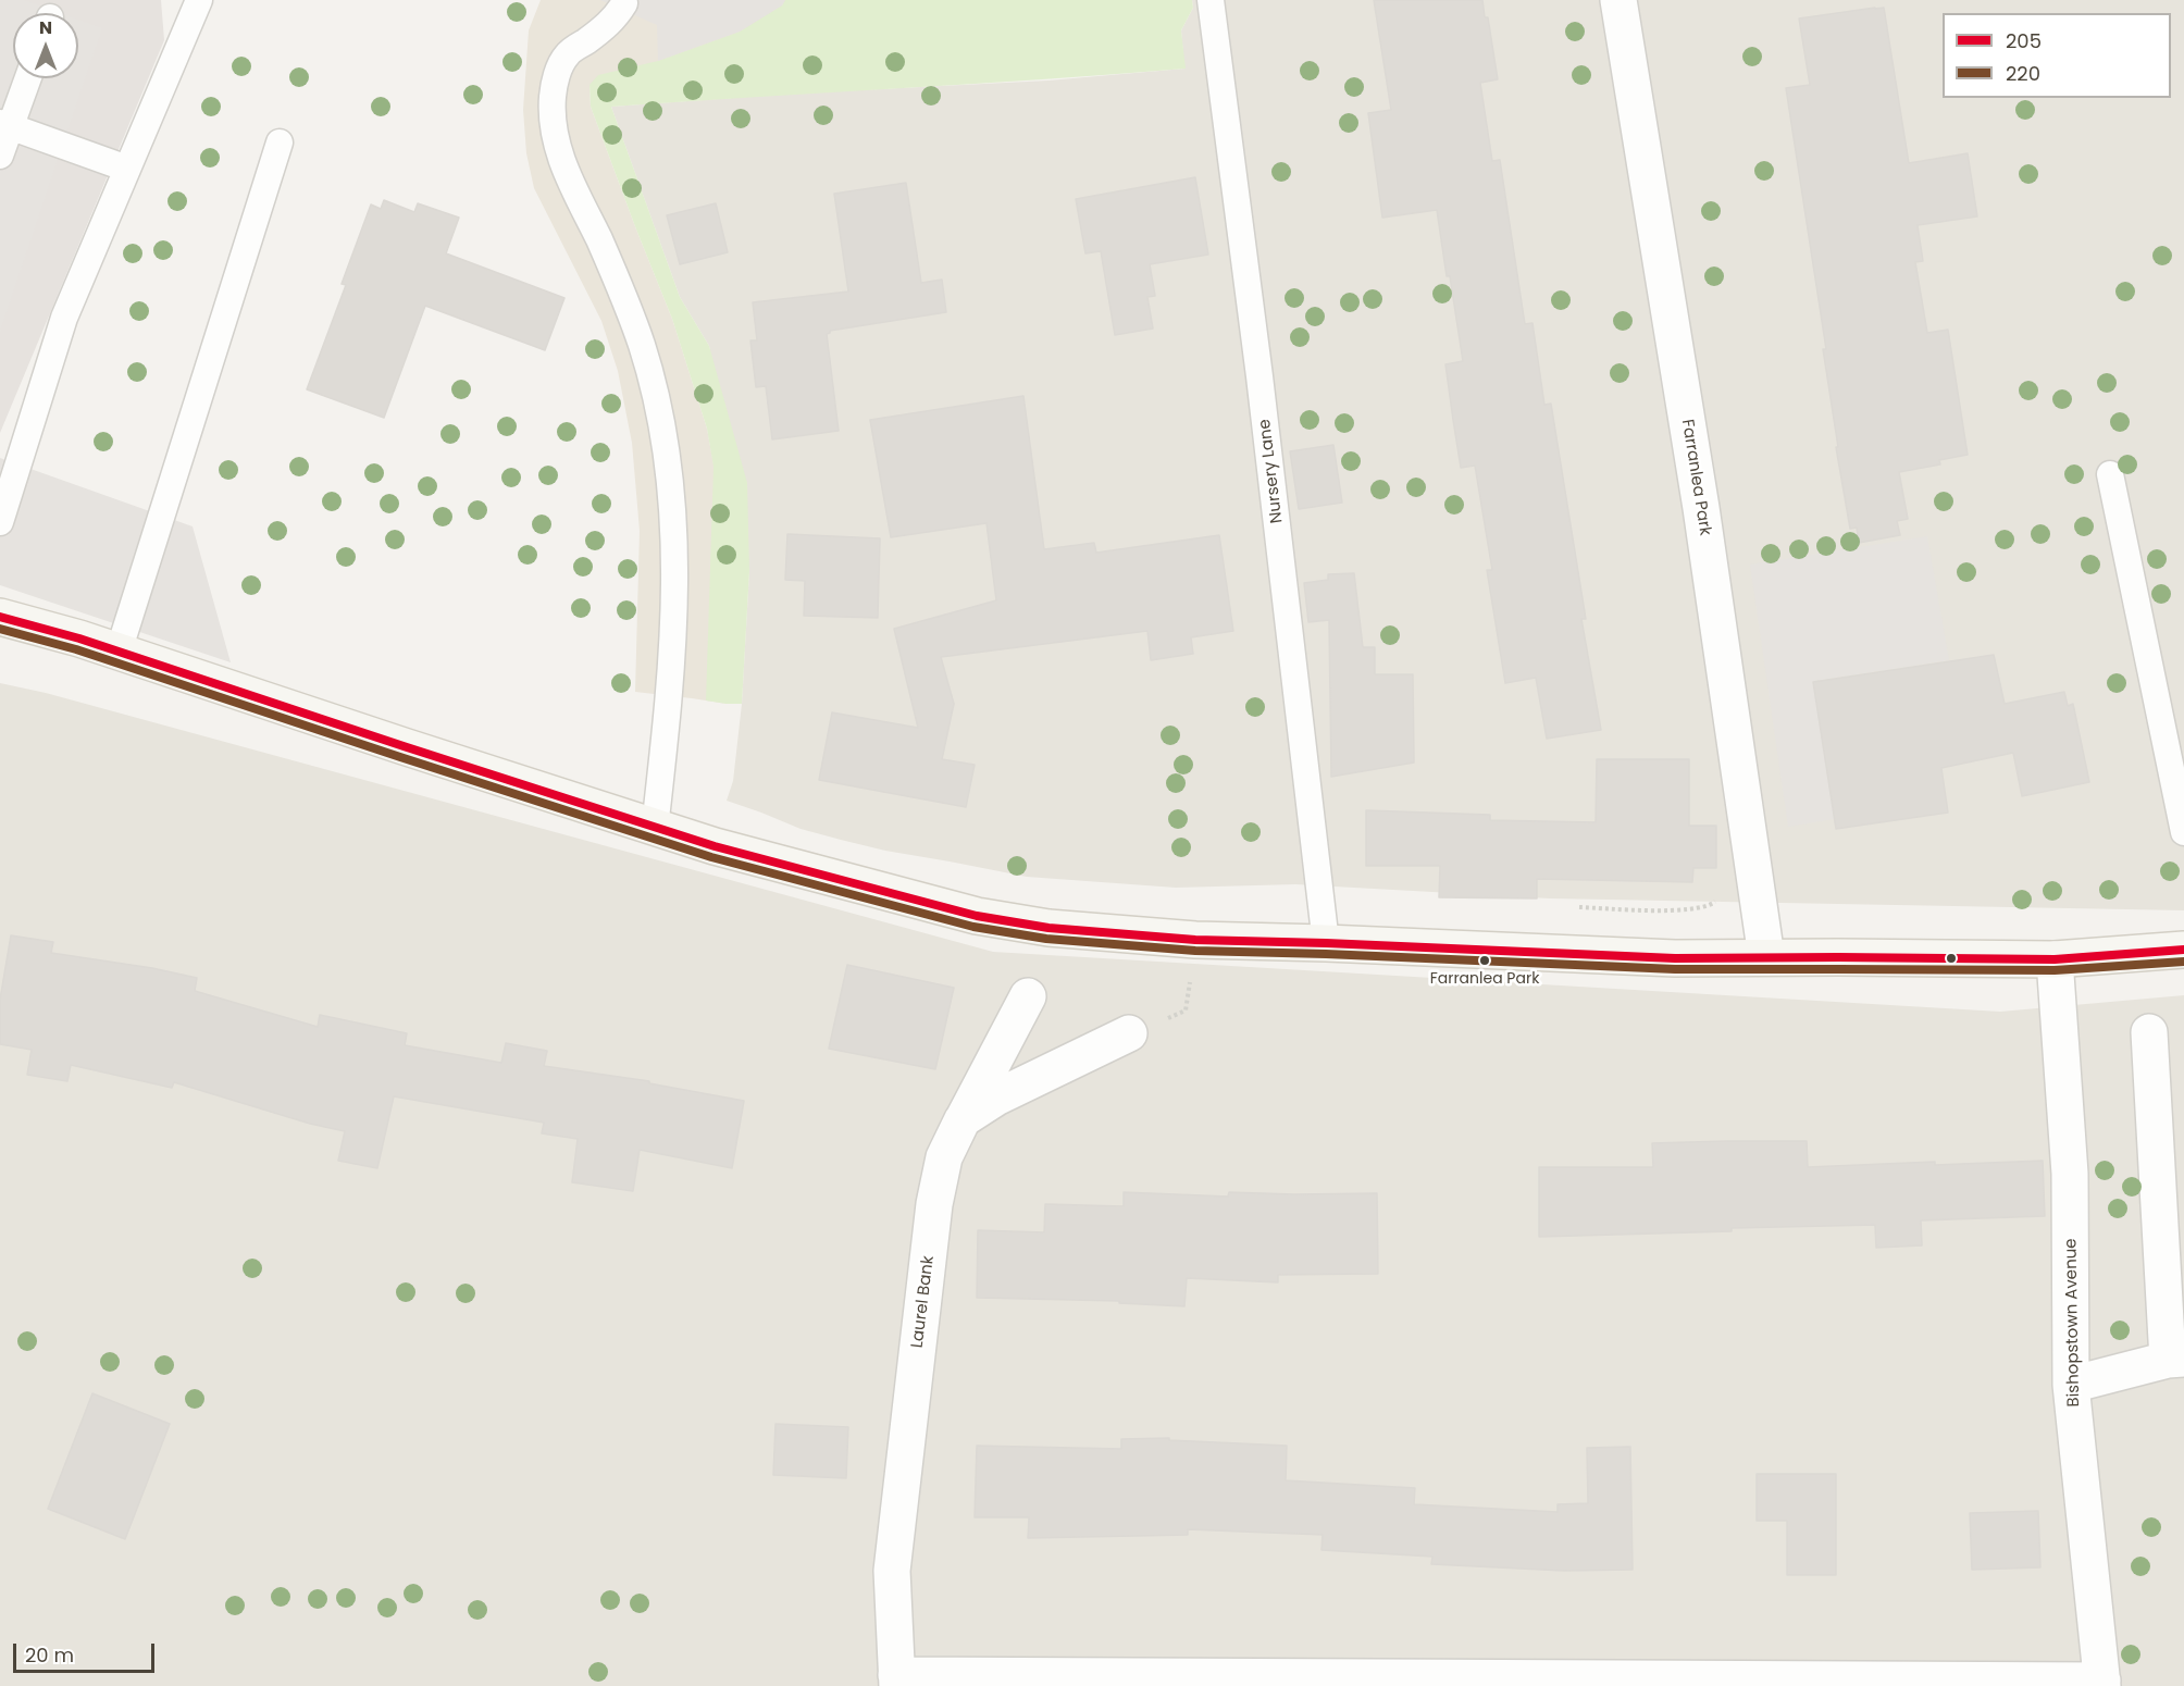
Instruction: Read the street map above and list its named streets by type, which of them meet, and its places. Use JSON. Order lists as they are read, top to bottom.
{
  "streets": {
    "street": ["Farranlea Park", "Laurel Bank", "Bishopstown Avenue"],
    "lane": ["Nursery Lane"]
  },
  "places": ["Farranlea Park"],
  "lines": ["transit line 205", "transit line 220"],
  "legend": ["205", "220"],
  "scale_bar": "20 m",
  "north": "top"
}
